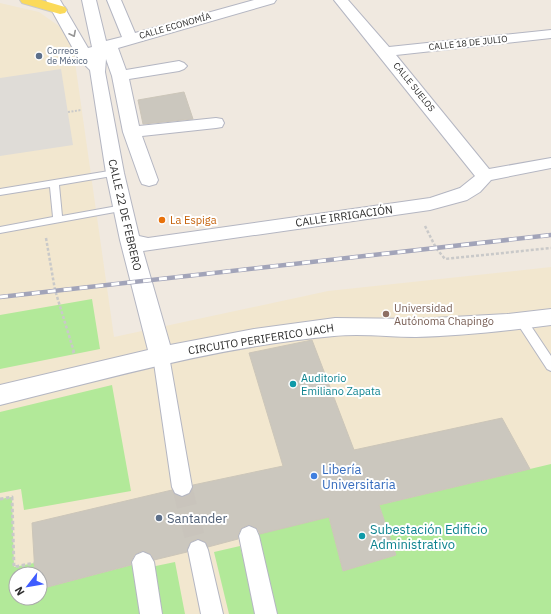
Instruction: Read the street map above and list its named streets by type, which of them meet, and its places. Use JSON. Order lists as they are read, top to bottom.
{
  "streets": {
    "street": [
      "CALLE ECONOMÍA",
      "CALLE 18 DE JULIO",
      "CALLE SUELOS",
      "CALLE 22 DE FEBRERO",
      "CALLE IRRIGACIÓN",
      "CIRCUITO PERIFERICO UACH"
    ]
  },
  "crossings": [
    ["CALLE ECONOMÍA", "CALLE 22 DE FEBRERO"],
    ["CALLE 18 DE JULIO", "CALLE SUELOS"],
    ["CALLE SUELOS", "CALLE IRRIGACIÓN"],
    ["CALLE 22 DE FEBRERO", "CALLE IRRIGACIÓN"],
    ["CALLE 22 DE FEBRERO", "CIRCUITO PERIFERICO UACH"]
  ],
  "places": [
    "Correos de México",
    "La Espiga",
    "Universidad Autónoma Chapingo",
    "Auditorio Emiliano Zapata",
    "Libería Universitaria",
    "Santander",
    "Subestación Edificio Administrativo"
  ],
  "north": "bottom left"
}
